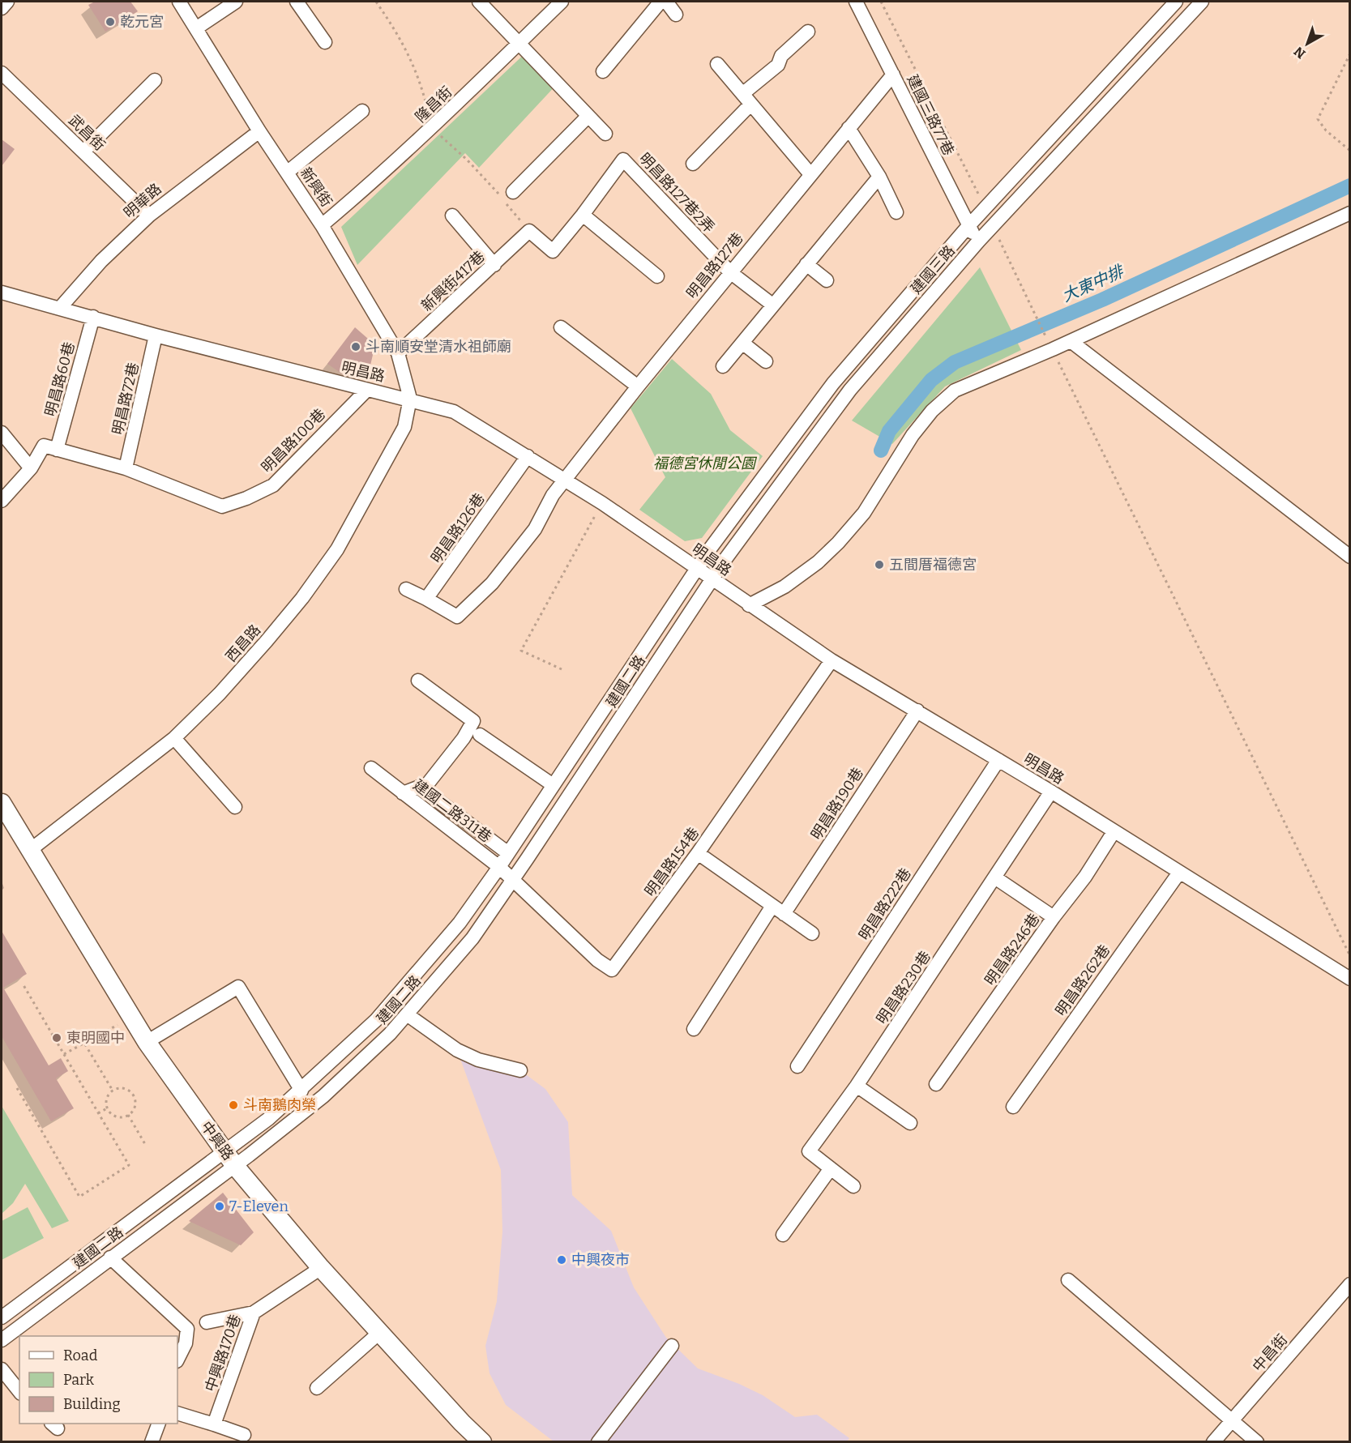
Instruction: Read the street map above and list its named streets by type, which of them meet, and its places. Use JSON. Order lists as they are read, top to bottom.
{
  "streets": {
    "main road": ["中興路"],
    "street": [
      "隆昌街",
      "建國三路77巷",
      "武昌街",
      "新興街",
      "明昌路127巷2弄",
      "明華路",
      "明昌路127巷",
      "建國三路",
      "新興街417巷",
      "明昌路",
      "明昌路60巷",
      "明昌路72巷",
      "明昌路100巷",
      "明昌路126巷",
      "西昌路",
      "建國二路",
      "明昌路190巷",
      "建國二路311巷",
      "明昌路154巷",
      "明昌路222巷",
      "明昌路246巷",
      "明昌路262巷",
      "明昌路230巷",
      "中興路170巷",
      "中昌街"
    ]
  },
  "crossings": [
    ["隆昌街", "新興街"],
    ["建國三路77巷", "明昌路127巷"],
    ["建國三路77巷", "建國三路"],
    ["武昌街", "明華路"],
    ["新興街", "明華路"],
    ["新興街", "新興街417巷"],
    ["新興街", "明昌路"],
    ["新興街", "西昌路"],
    ["明昌路127巷2弄", "明昌路127巷"],
    ["明華路", "明昌路"],
    ["明昌路127巷", "明昌路"],
    ["明昌路127巷", "明昌路126巷"],
    ["建國三路", "明昌路"],
    ["建國三路", "建國二路"],
    ["明昌路", "明昌路60巷"],
    ["明昌路", "明昌路72巷"],
    ["明昌路", "明昌路100巷"],
    ["明昌路", "明昌路126巷"],
    ["明昌路", "西昌路"],
    ["明昌路", "建國二路"],
    ["明昌路", "明昌路190巷"],
    ["明昌路", "明昌路154巷"],
    ["明昌路", "明昌路222巷"],
    ["明昌路", "明昌路246巷"],
    ["明昌路", "明昌路262巷"],
    ["明昌路", "明昌路230巷"],
    ["明昌路60巷", "明昌路100巷"],
    ["明昌路72巷", "明昌路100巷"],
    ["西昌路", "中興路"],
    ["建國二路", "建國二路311巷"],
    ["建國二路", "明昌路154巷"],
    ["建國二路", "中興路"],
    ["建國二路311巷", "明昌路154巷"],
    ["中興路", "中興路170巷"]
  ],
  "water": ["大東中排"],
  "parks": ["福德宮休閒公園"],
  "places": [
    "乾元宮",
    "斗南順安堂清水祖師廟",
    "五間厝福德宮",
    "東明國中",
    "斗南鵝肉榮",
    "7-Eleven",
    "中興夜市"
  ],
  "legend": ["Road", "Park", "Building"],
  "north": "bottom left"
}
